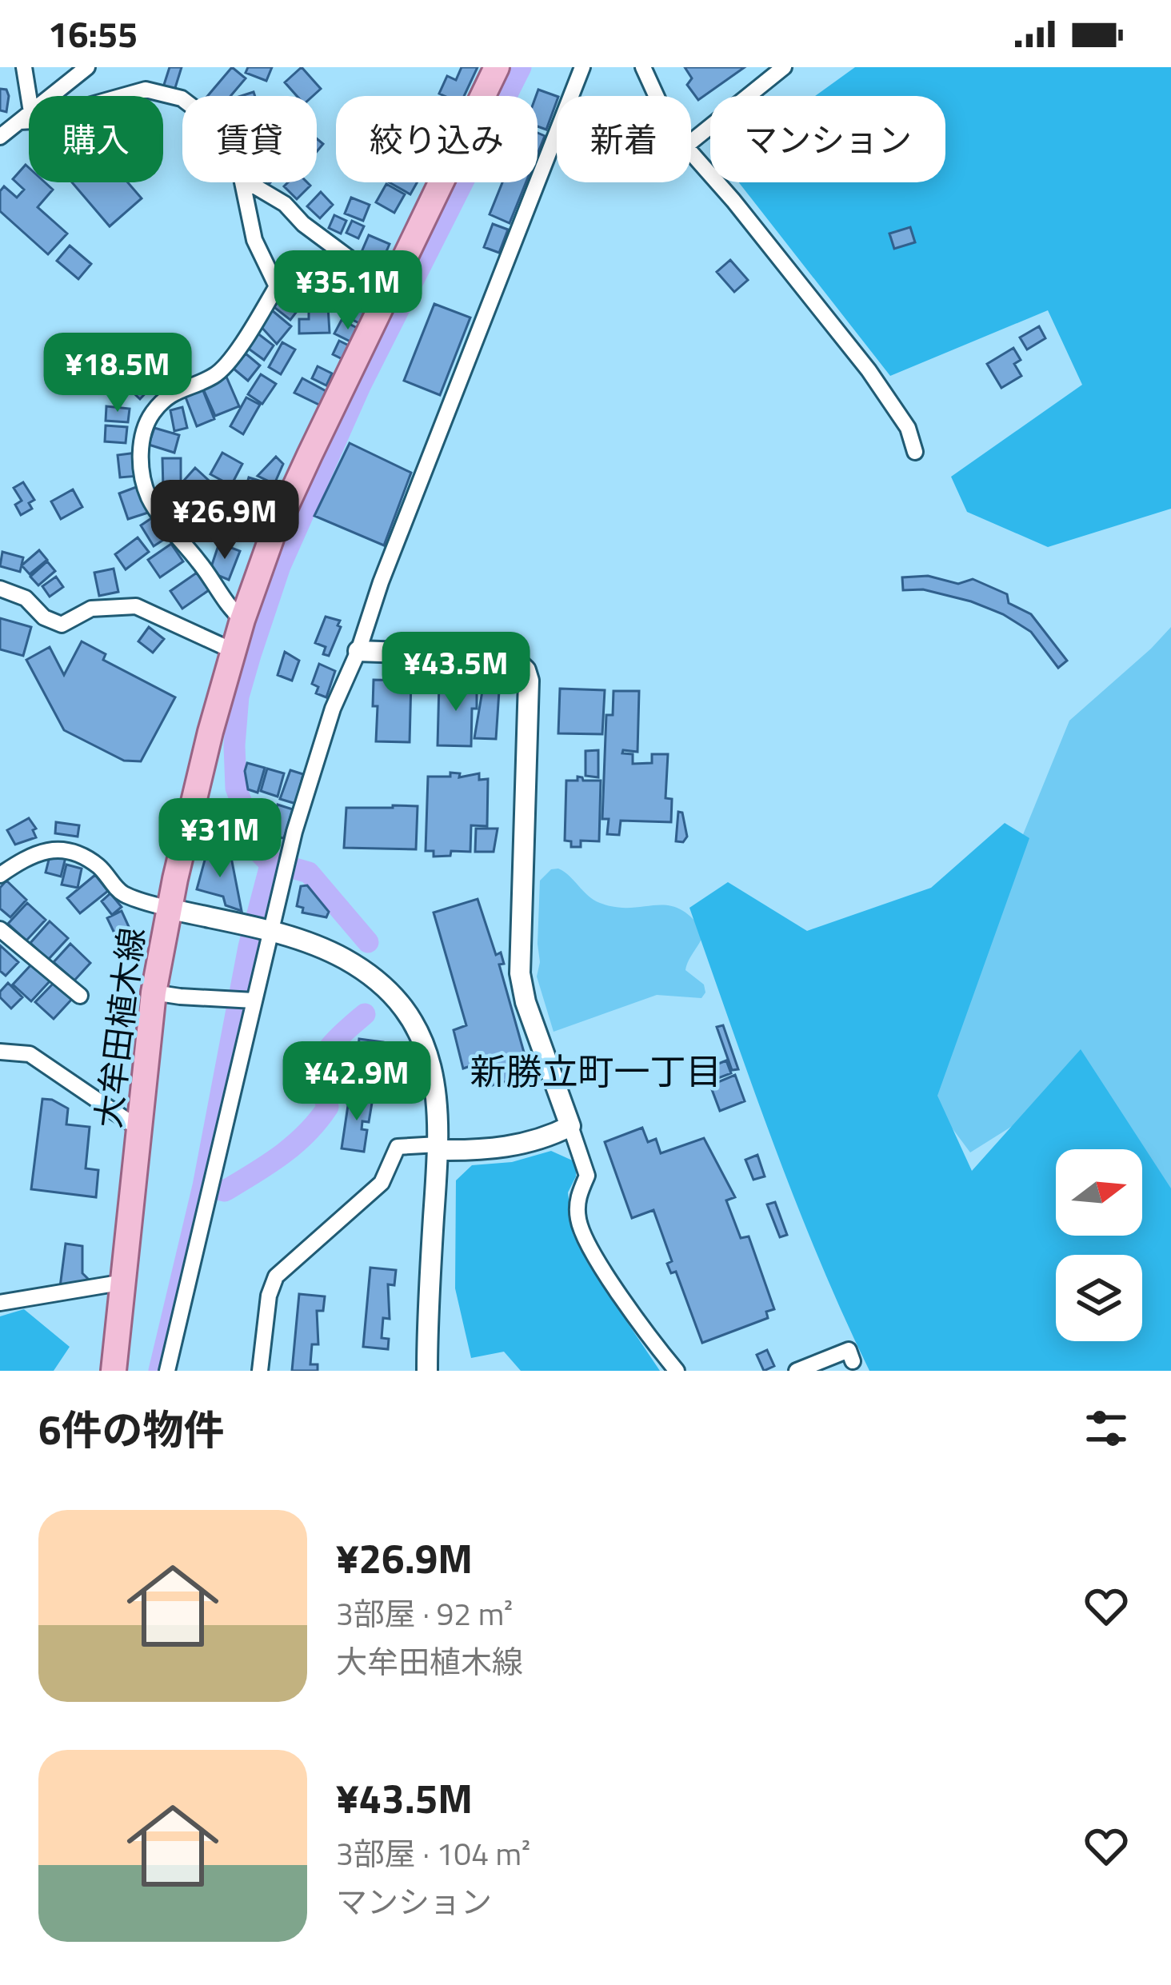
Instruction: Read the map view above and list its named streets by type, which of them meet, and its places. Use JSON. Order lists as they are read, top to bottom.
{
  "streets": {
    "main road": ["大牟田植木線"]
  },
  "districts": ["新勝立町一丁目"],
  "north": "right",
  "page": {
    "status": "16:55",
    "chip": [
      "購入",
      "賃貸",
      "絞り込み",
      "新着",
      "マンション"
    ],
    "price": [
      "¥35.1M",
      "¥18.5M",
      "¥26.9M",
      "¥43.5M",
      "¥31M",
      "¥42.9M"
    ],
    "heading": "6件の物件",
    "list": [
      {
        "name": "¥26.9M",
        "note": "3部屋 · 92 m² · 大牟田植木線"
      },
      {
        "name": "¥43.5M",
        "note": "3部屋 · 104 m² · マンション"
      }
    ]
  }
}
